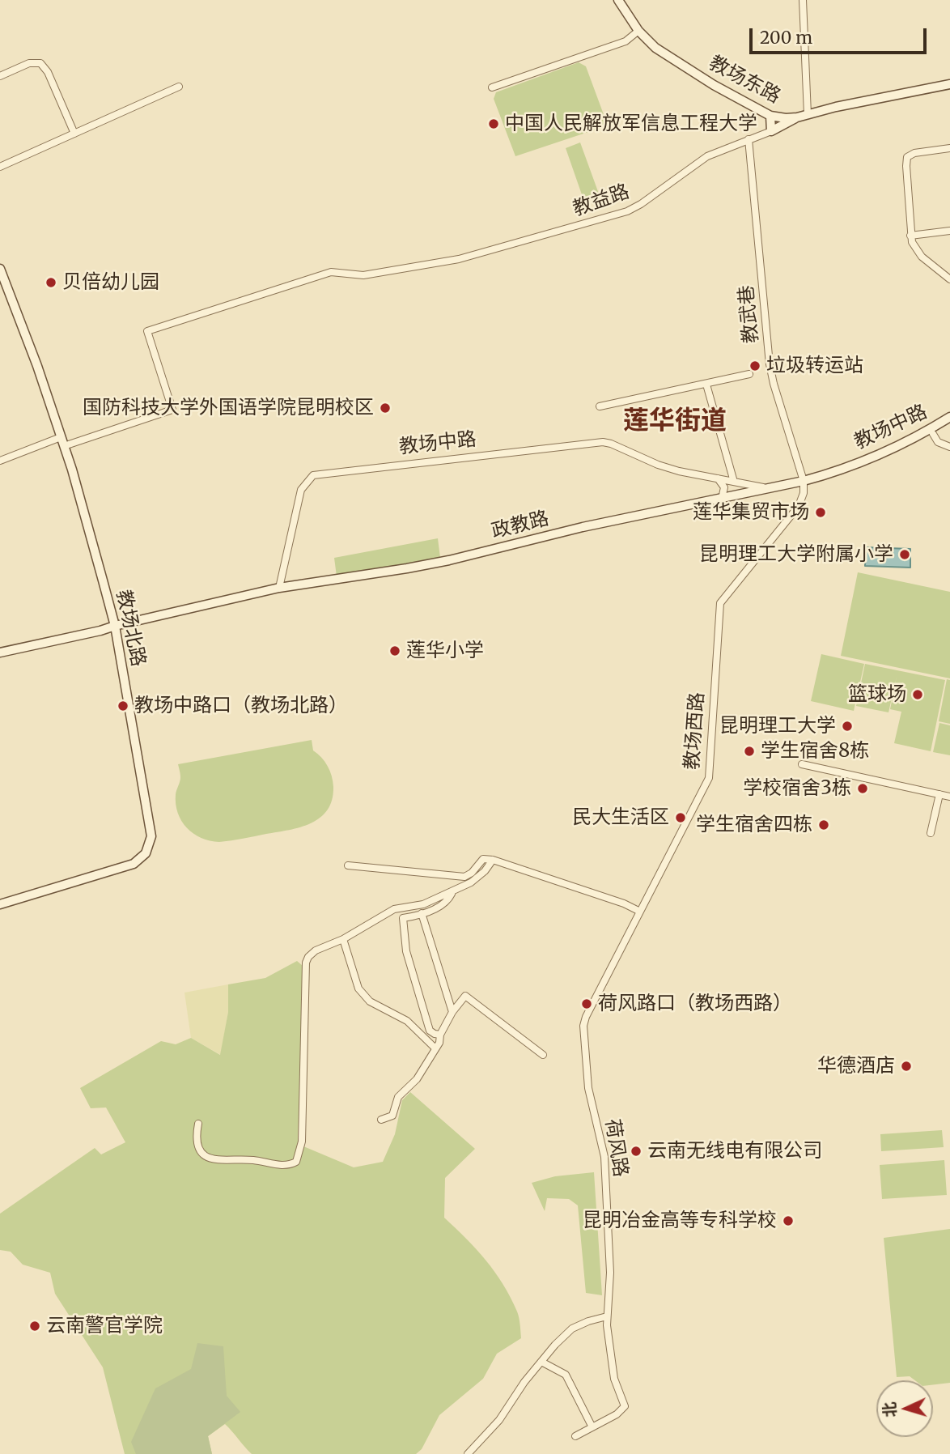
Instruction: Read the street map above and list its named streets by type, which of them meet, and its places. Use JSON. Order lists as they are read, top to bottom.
{
  "streets": {
    "street": [
      "教场东路",
      "教益路",
      "教武巷",
      "教场中路",
      "政教路",
      "教场北路",
      "教场西路",
      "荷风路"
    ]
  },
  "crossings": [
    ["教益路", "教武巷"],
    ["教益路", "教场北路"],
    ["教武巷", "教场中路"],
    ["教武巷", "教场西路"],
    ["教场中路", "政教路"],
    ["教场中路", "教场西路"],
    ["教场西路", "荷风路"]
  ],
  "districts": ["莲华街道"],
  "places": [
    "中国人民解放军信息工程大学",
    "贝倍幼儿园",
    "垃圾转运站",
    "国防科技大学外国语学院昆明校区",
    "莲华集贸市场",
    "昆明理工大学附属小学",
    "莲华小学",
    "篮球场",
    "教场中路口（教场北路）",
    "昆明理工大学",
    "学生宿舍8栋",
    "学校宿舍3栋",
    "民大生活区",
    "学生宿舍四栋",
    "荷风路口（教场西路）",
    "华德酒店",
    "云南无线电有限公司",
    "昆明冶金高等专科学校",
    "云南警官学院"
  ],
  "scale_bar": "200 m",
  "north": "left"
}
